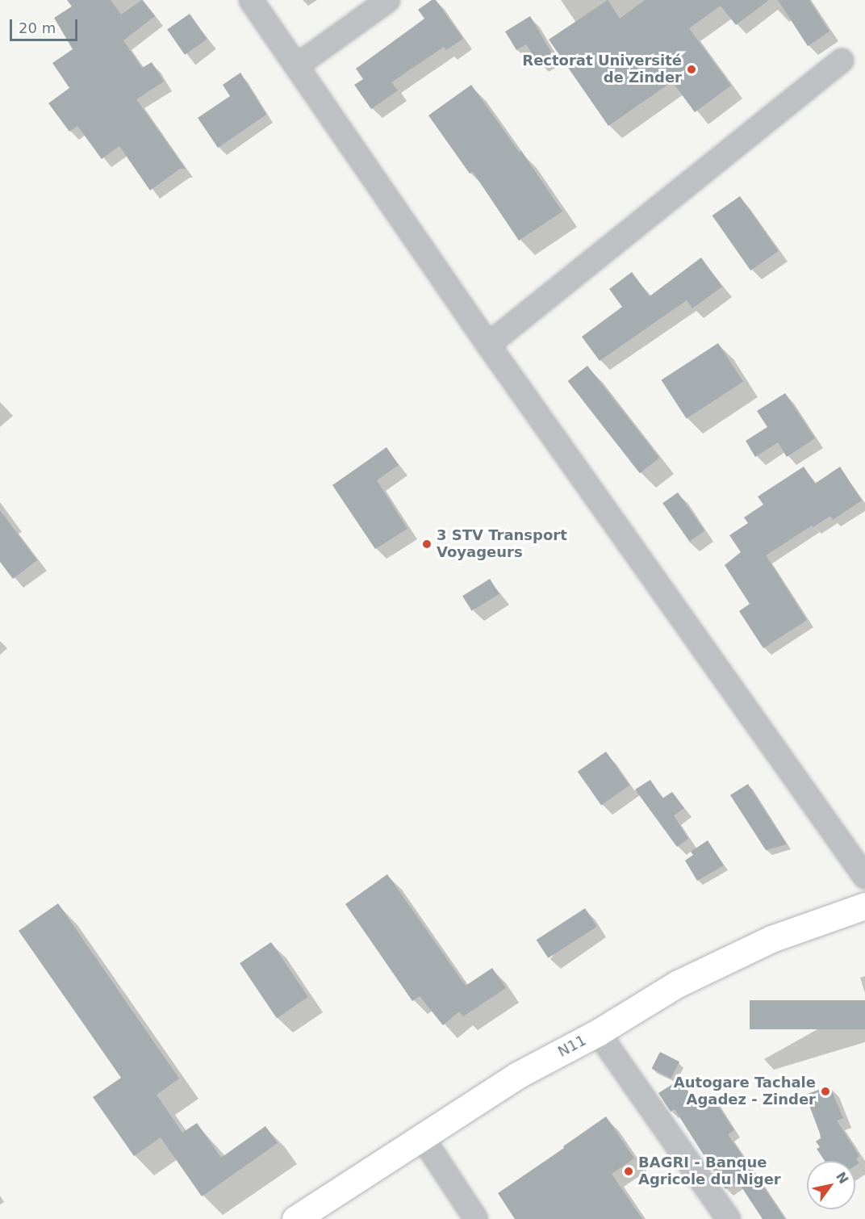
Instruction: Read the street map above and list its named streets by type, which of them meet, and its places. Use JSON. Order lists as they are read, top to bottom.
{
  "streets": {
    "main road": ["N11"]
  },
  "places": [
    "Rectorat Université de Zinder",
    "3 STV Transport Voyageurs",
    "Autogare Tachale Agadez - Zinder",
    "BAGRI - Banque Agricole du Niger"
  ],
  "scale_bar": "20 m",
  "north": "top right"
}
